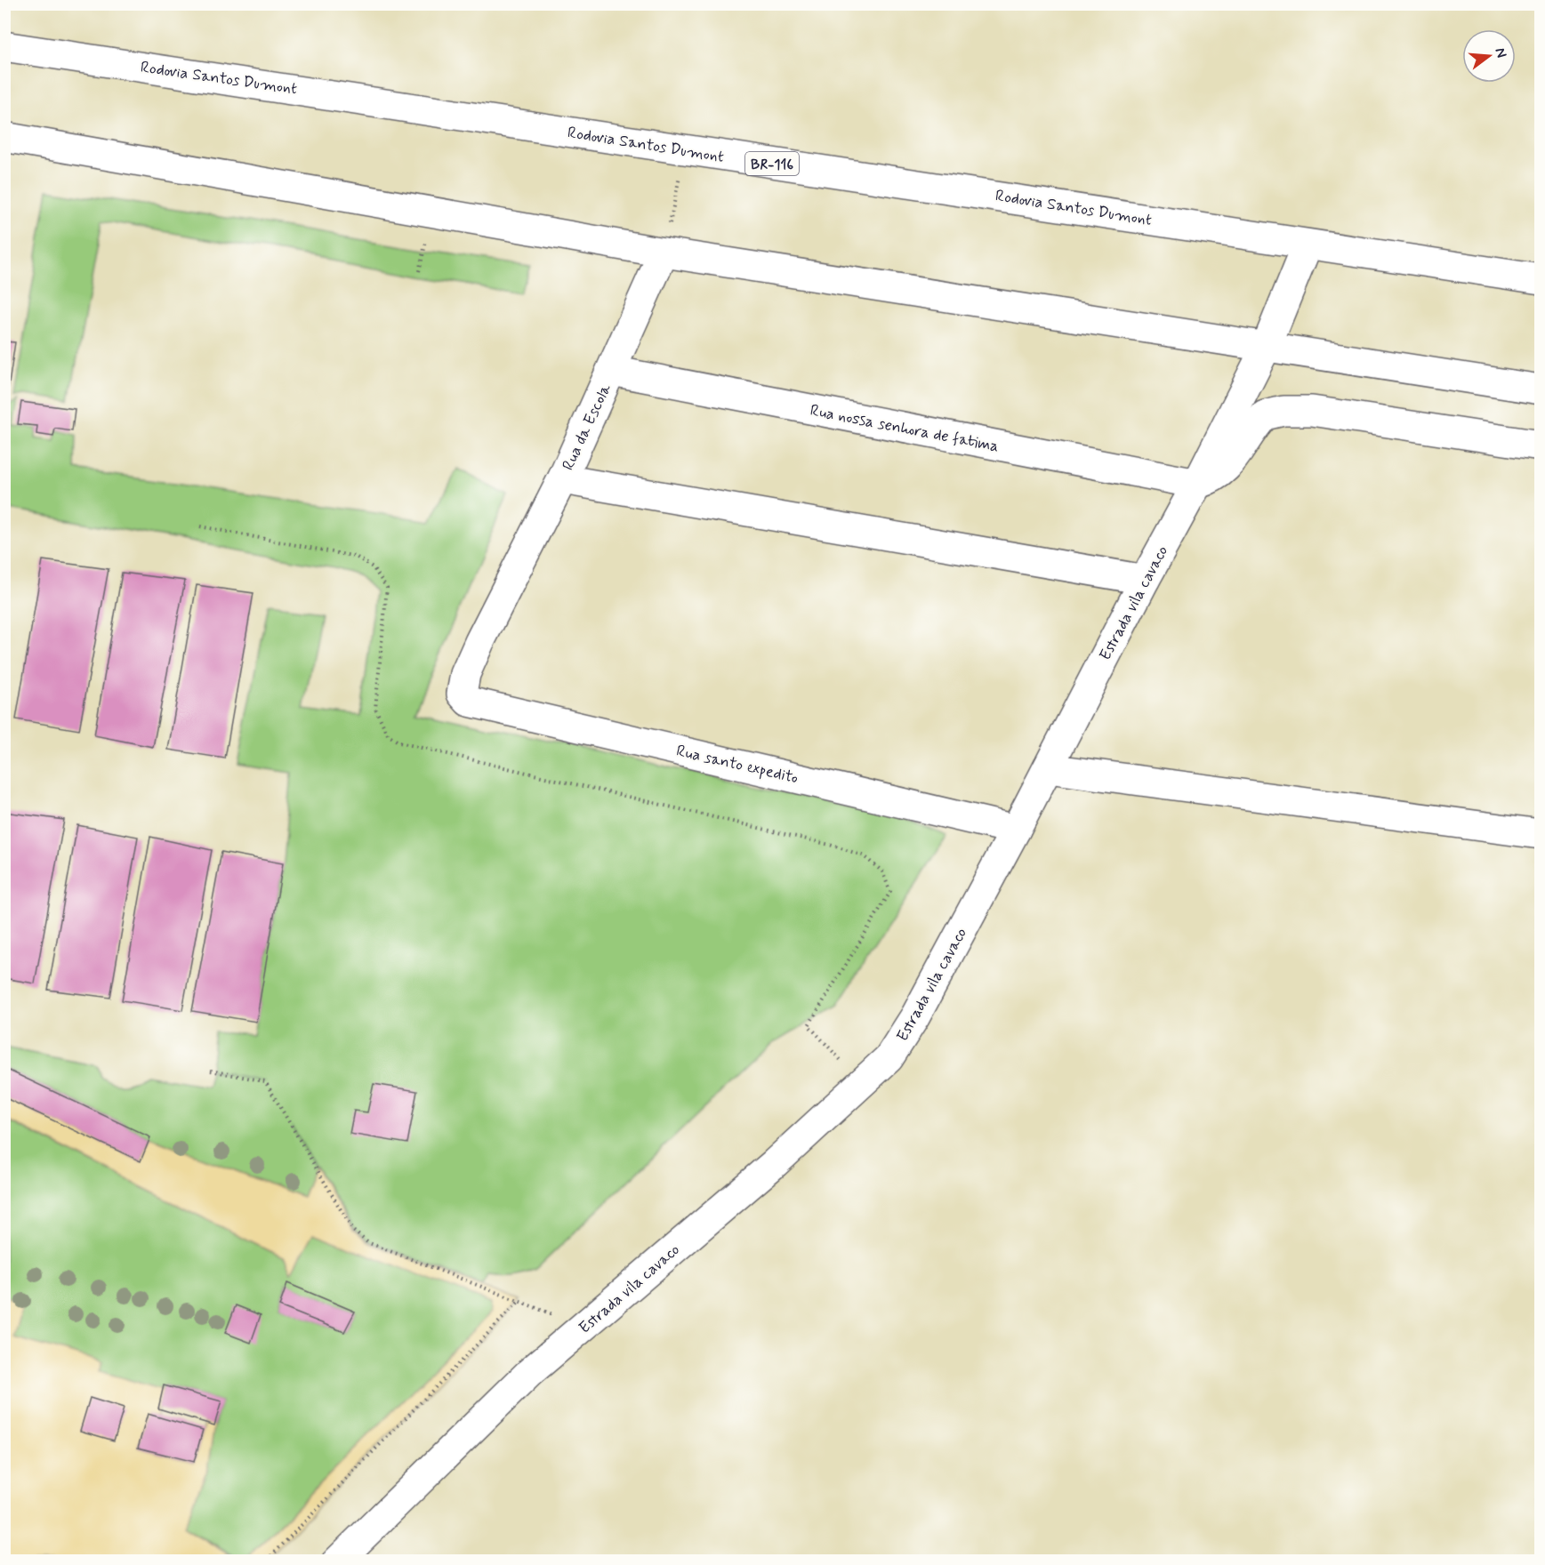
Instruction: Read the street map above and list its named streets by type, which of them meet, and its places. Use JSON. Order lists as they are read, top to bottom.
{
  "streets": {
    "main road": [
      "Rodovia Santos Dumont",
      "BR-116",
      "Rua da Escola",
      "Rua nossa senhora de fatima",
      "Estrada vila cavaco",
      "Rua santo expedito"
    ]
  },
  "crossings": [
    ["Rodovia Santos Dumont", "Estrada vila cavaco"],
    ["Rua da Escola", "Rua nossa senhora de fatima"],
    ["Rua da Escola", "Rua santo expedito"],
    ["Rua nossa senhora de fatima", "Estrada vila cavaco"],
    ["Estrada vila cavaco", "Rua santo expedito"]
  ],
  "north": "right"
}
